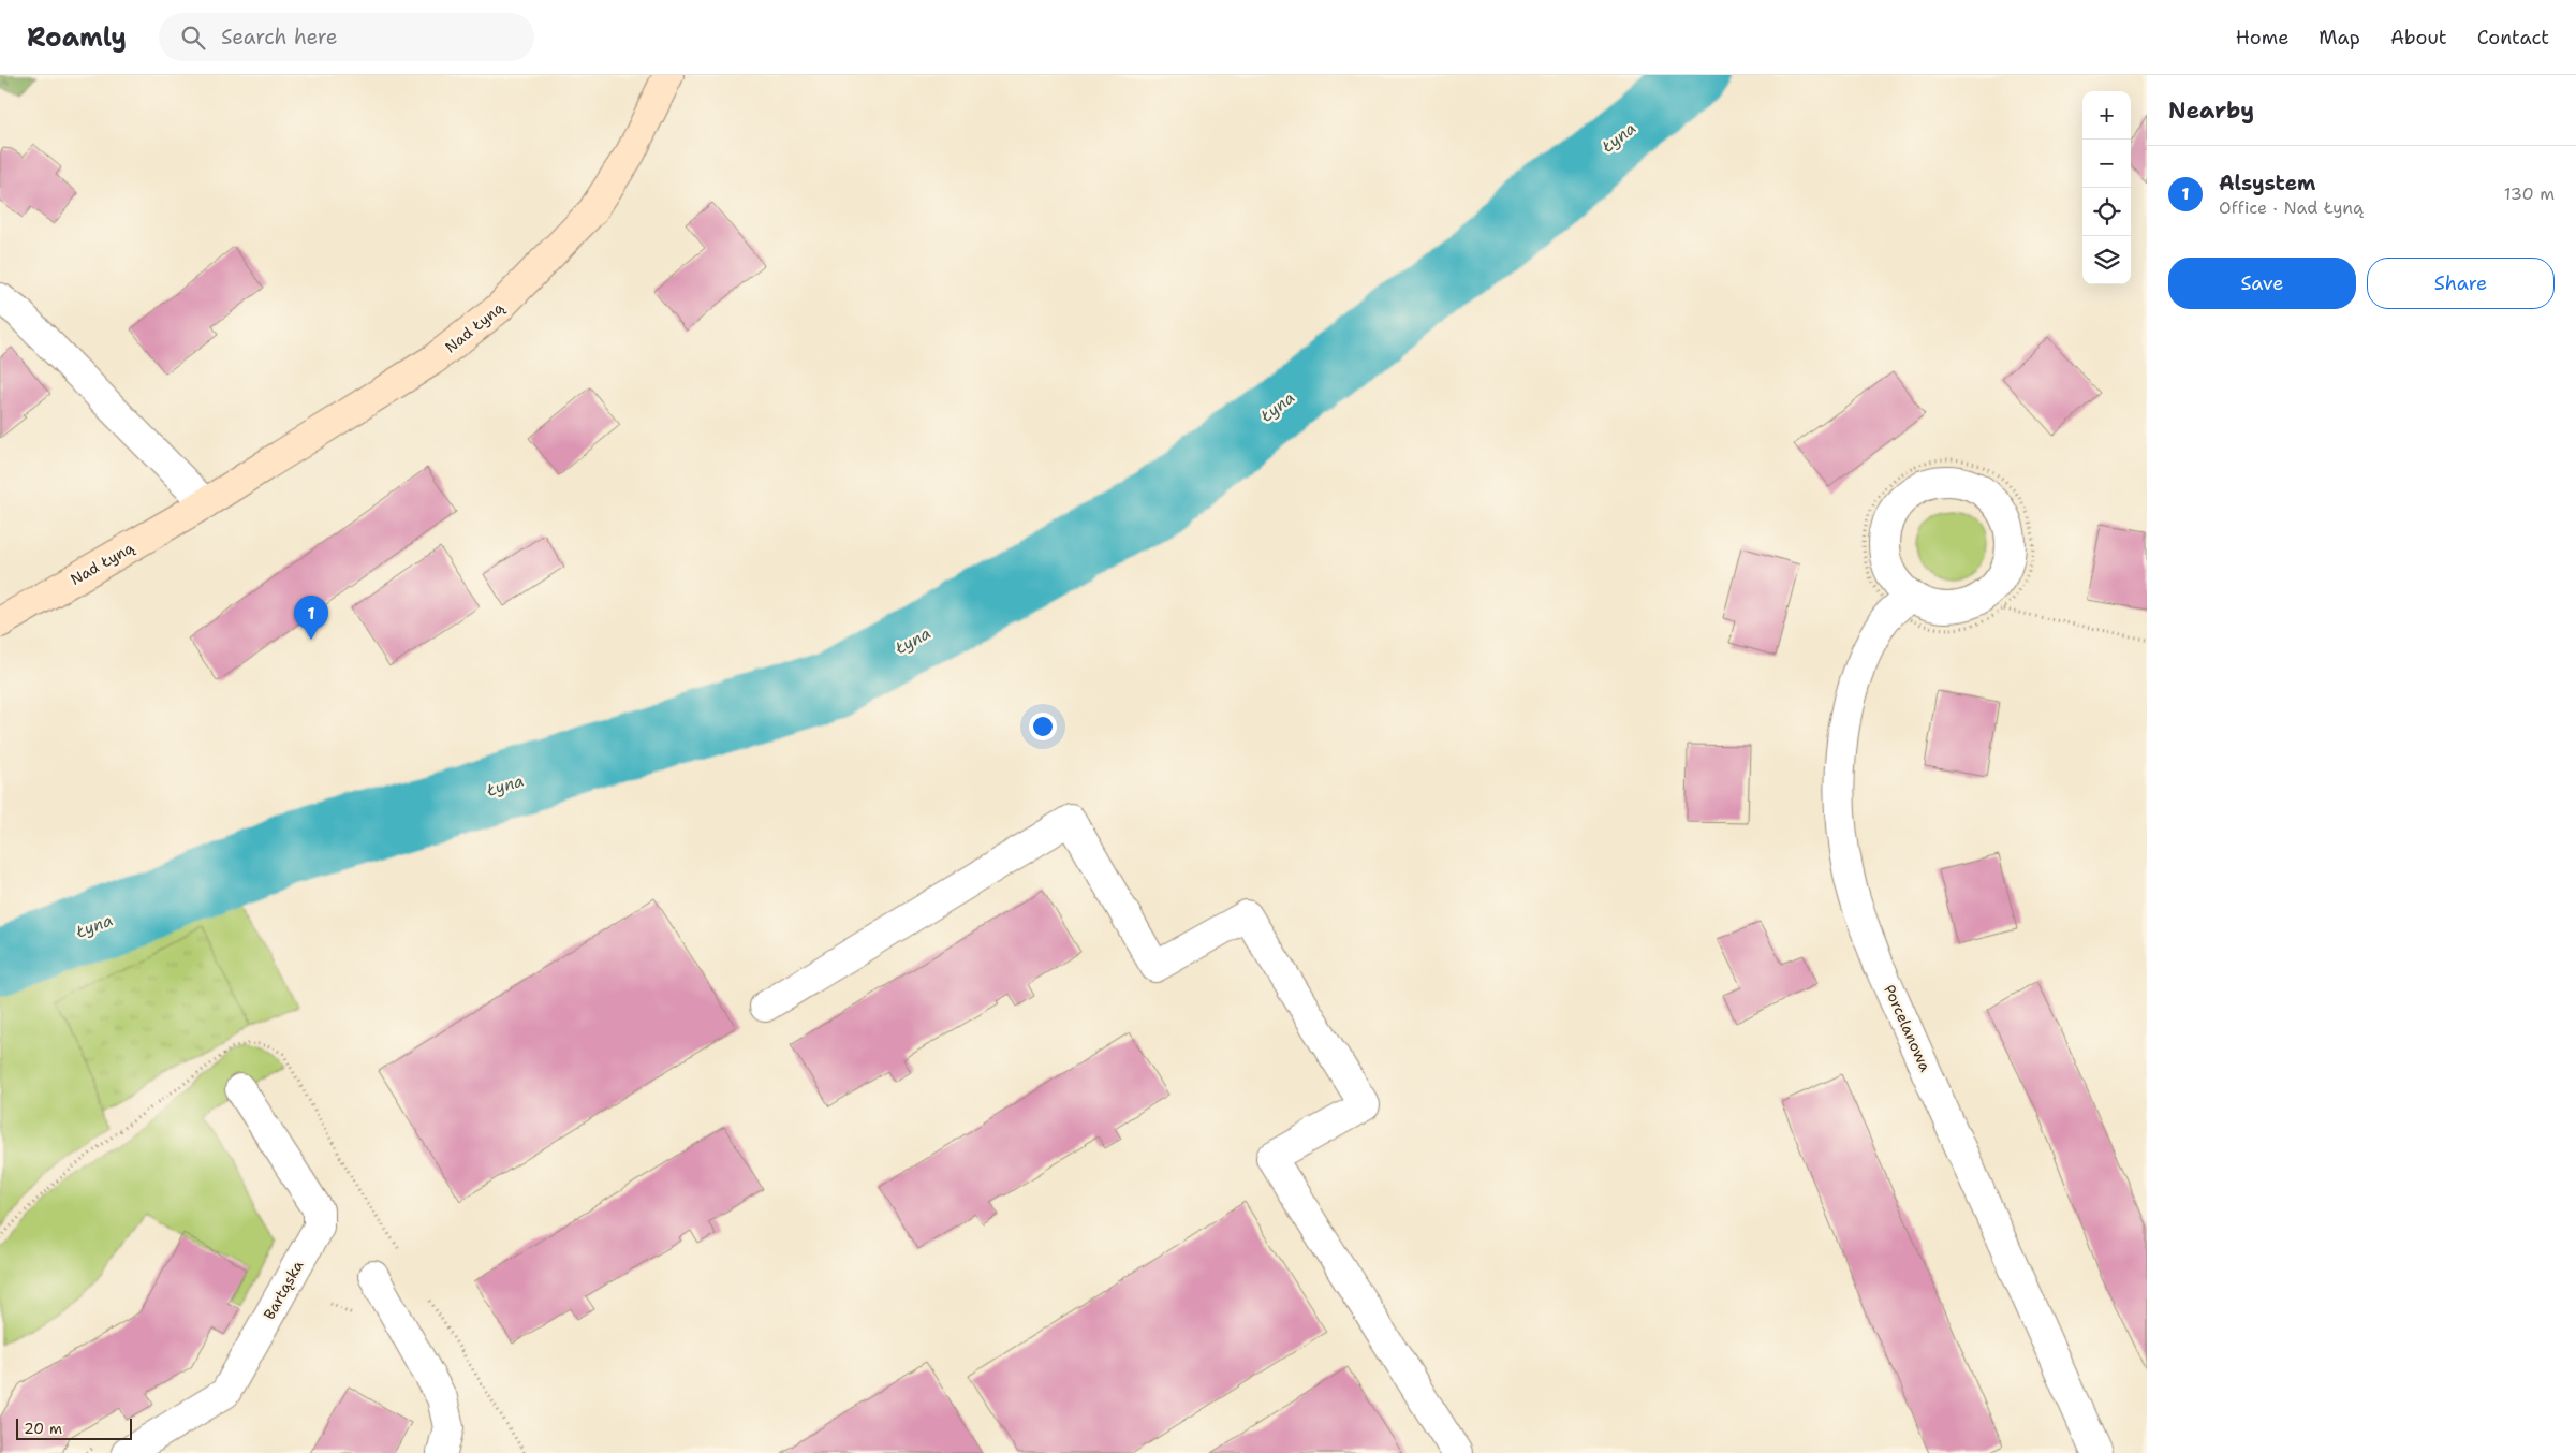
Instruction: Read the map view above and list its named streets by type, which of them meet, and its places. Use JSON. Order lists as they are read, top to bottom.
{
  "streets": {
    "street": ["Nad Łyną", "Porcelanowa", "Bartąska"]
  },
  "water": ["Łyna"],
  "scale_bar": "20 m",
  "page": {
    "header": "Roamly",
    "search": "Search here",
    "nav": [
      "Home",
      "Map",
      "About",
      "Contact"
    ],
    "heading": "Nearby",
    "map_buttons": ["+", "−"],
    "list": [
      {
        "mark": "1",
        "name": "Alsystem",
        "note": "Office · Nad Łyną",
        "value": "130 m"
      }
    ],
    "buttons": ["Save", "Share"],
    "pins": "1",
    "scale": "20 m"
  }
}
